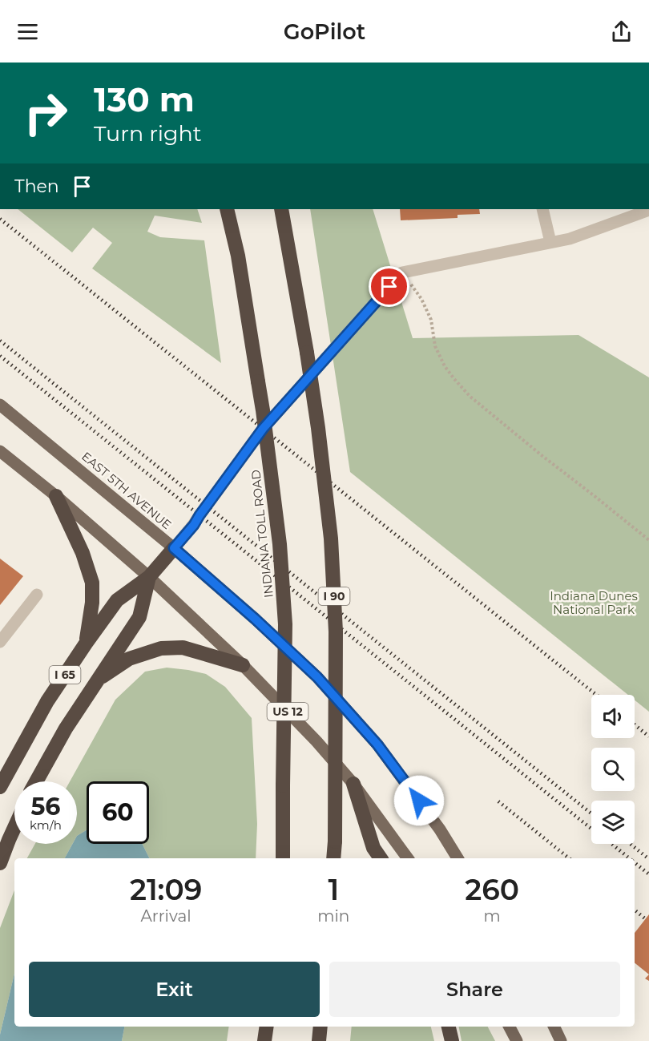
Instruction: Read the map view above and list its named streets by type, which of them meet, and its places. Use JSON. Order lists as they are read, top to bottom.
{
  "streets": {
    "highway": ["INDIANA TOLL ROAD", "I 90", "I 65"],
    "main road": ["EAST 5TH AVENUE", "US 12"]
  },
  "crossings": [
    ["EAST 5TH AVENUE", "I 65"],
    ["I 65", "US 12"]
  ],
  "parks": ["Indiana Dunes National Park"],
  "page": {
    "header": "GoPilot",
    "turn": ["130 m", "Turn right"],
    "then": "Then",
    "speed": "56 km/h",
    "limit": "60",
    "eta": [
      "21:09",
      "Arrival",
      "1",
      "min",
      "260",
      "m"
    ],
    "buttons": ["Exit", "Share"]
  }
}
